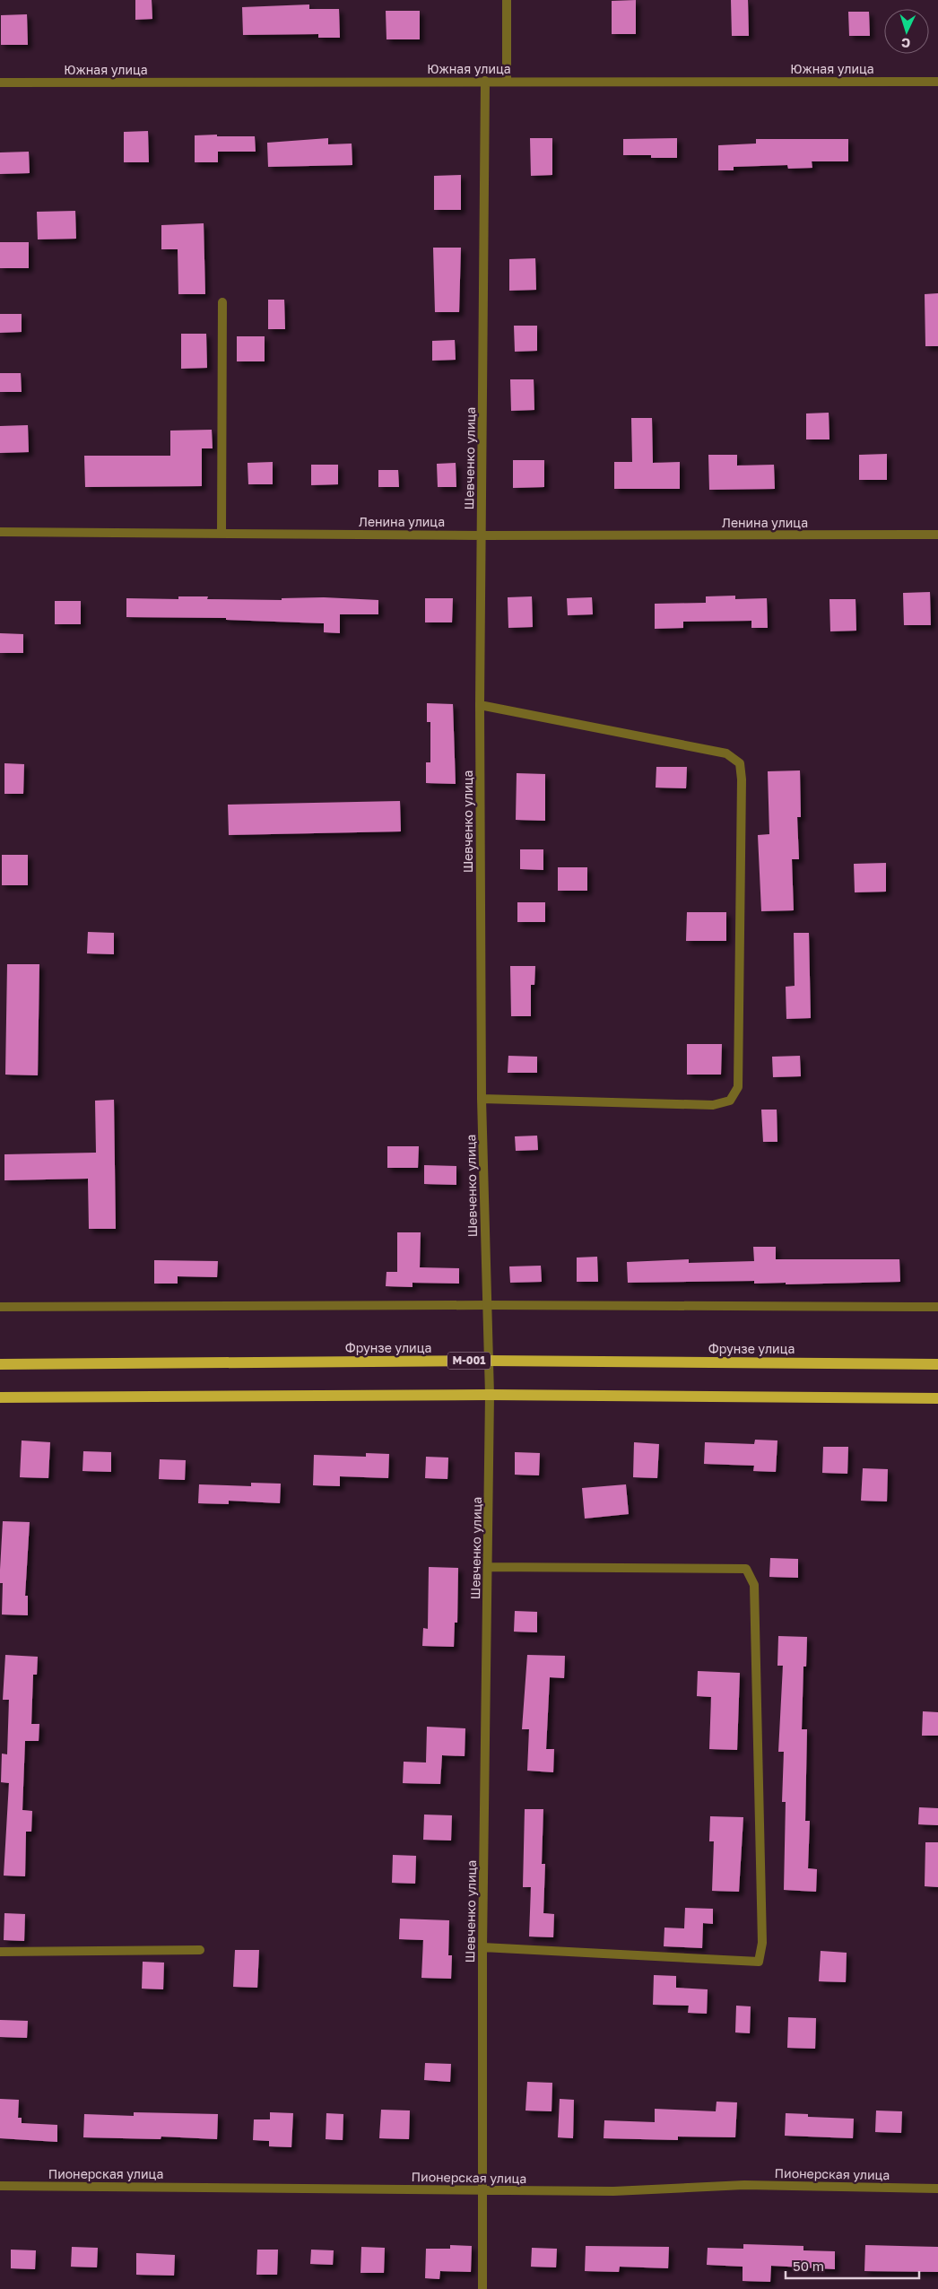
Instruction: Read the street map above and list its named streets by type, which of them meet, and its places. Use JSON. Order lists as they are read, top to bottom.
{
  "streets": {
    "main road": ["Фрунзе улица", "M-001"],
    "street": [
      "Южная улица",
      "Шевченко улица",
      "Ленина улица",
      "Пионерская улица"
    ]
  },
  "crossings": [
    ["Южная улица", "Шевченко улица"],
    ["Шевченко улица", "Ленина улица"],
    ["Шевченко улица", "Фрунзе улица"],
    ["Шевченко улица", "Пионерская улица"]
  ],
  "scale_bar": "50 m",
  "north": "bottom"
}
